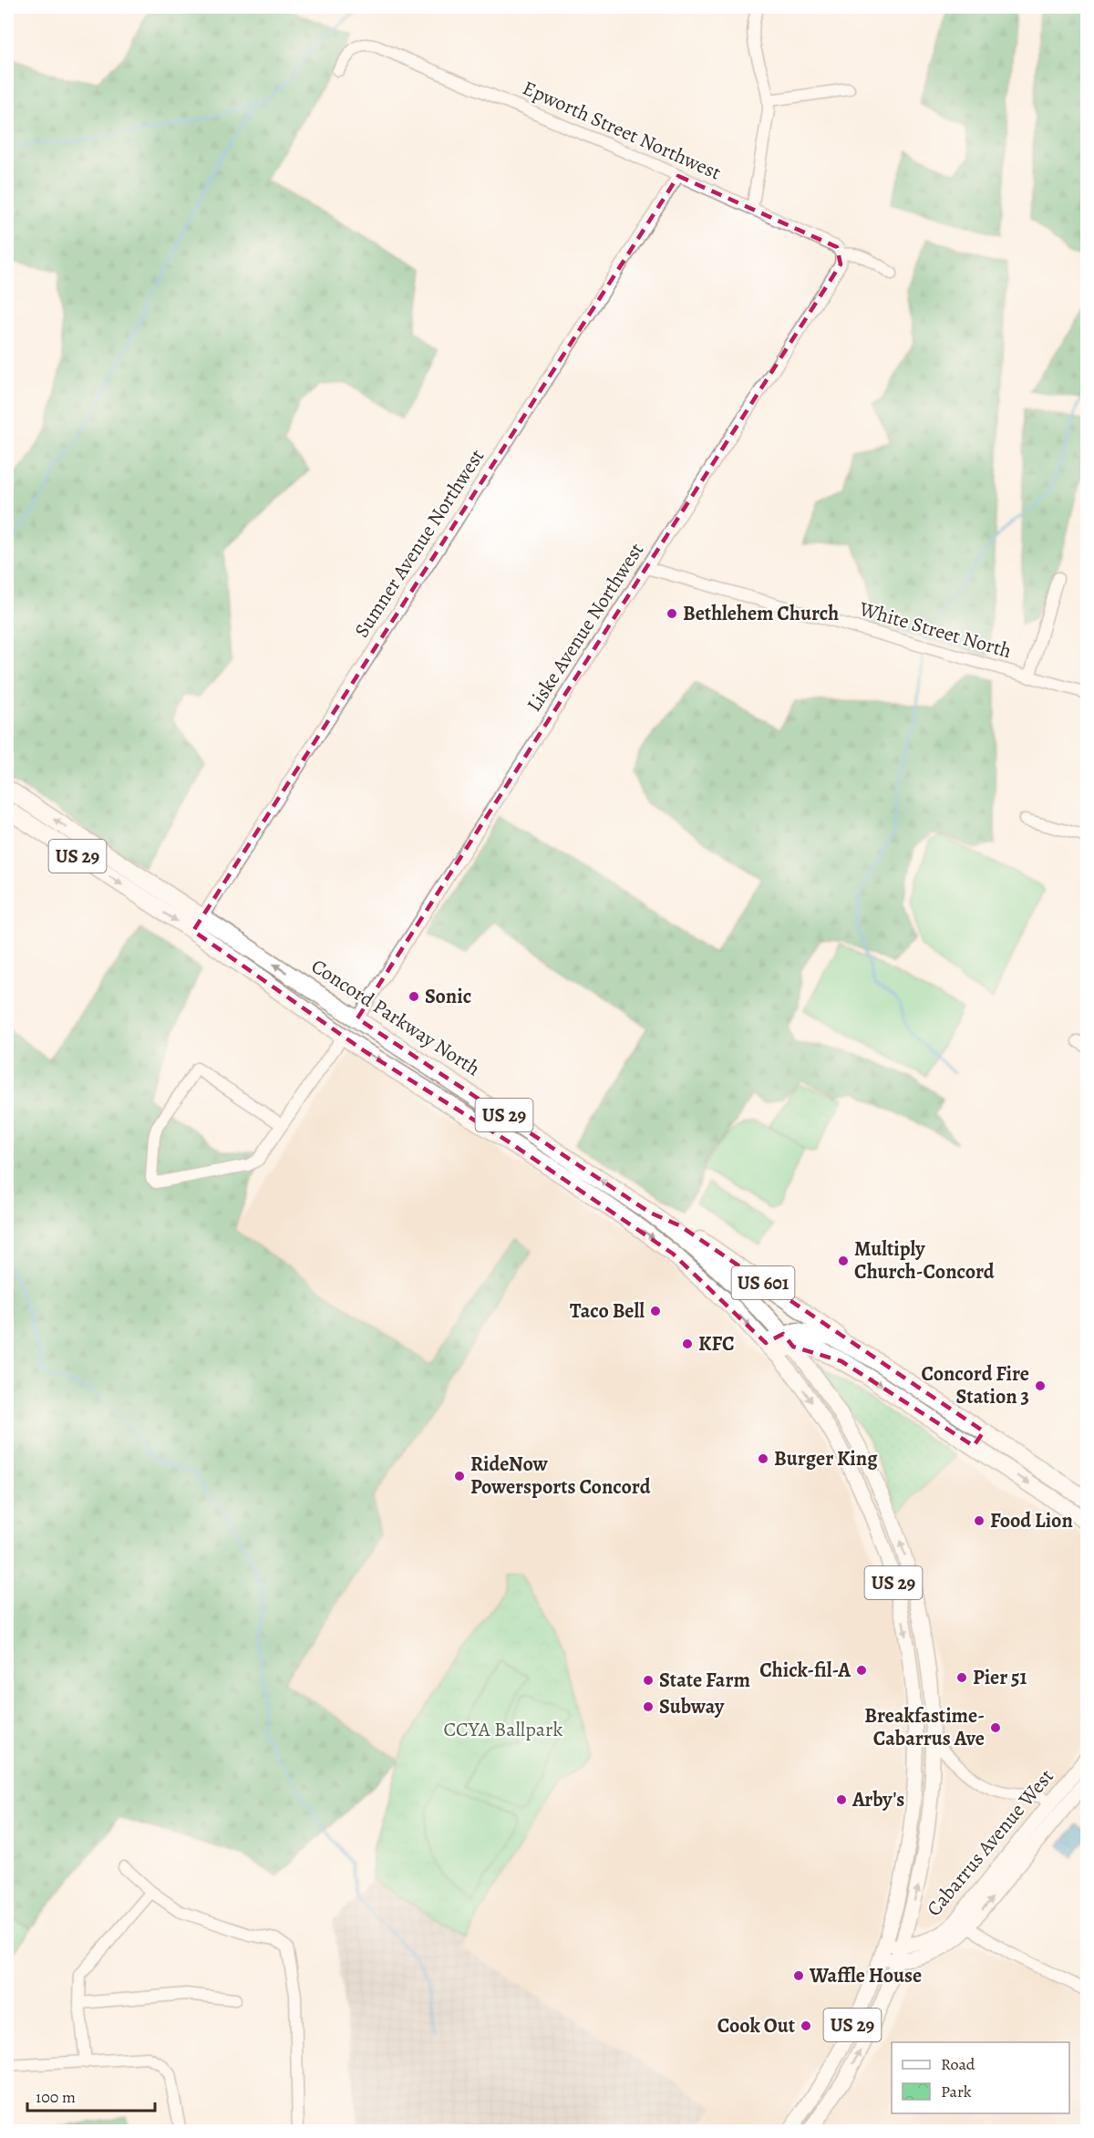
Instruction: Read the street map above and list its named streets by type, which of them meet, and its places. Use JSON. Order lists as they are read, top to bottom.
{
  "streets": {
    "highway": ["US 29", "Concord Parkway North", "US 601"],
    "main road": ["Cabarrus Avenue West"],
    "street": [
      "Epworth Street Northwest",
      "Sumner Avenue Northwest",
      "Liske Avenue Northwest",
      "White Street North"
    ]
  },
  "crossings": [
    ["Epworth Street Northwest", "Sumner Avenue Northwest"],
    ["Epworth Street Northwest", "Liske Avenue Northwest"],
    ["Sumner Avenue Northwest", "Concord Parkway North"],
    ["Liske Avenue Northwest", "White Street North"],
    ["Liske Avenue Northwest", "Concord Parkway North"],
    ["US 29", "Concord Parkway North"],
    ["US 29", "Cabarrus Avenue West"],
    ["Concord Parkway North", "US 601"]
  ],
  "parks": ["CCYA Ballpark"],
  "places": [
    "Bethlehem Church",
    "Sonic",
    "Multiply Church-Concord",
    "Taco Bell",
    "KFC",
    "Concord Fire Station 3",
    "Burger King",
    "RideNow Powersports Concord",
    "Food Lion",
    "Chick-fil-A",
    "Pier 51",
    "State Farm",
    "Subway",
    "Breakfastime- Cabarrus Ave",
    "Arby's",
    "Waffle House",
    "Cook Out"
  ],
  "legend": ["Road", "Park"],
  "scale_bar": "100 m"
}
